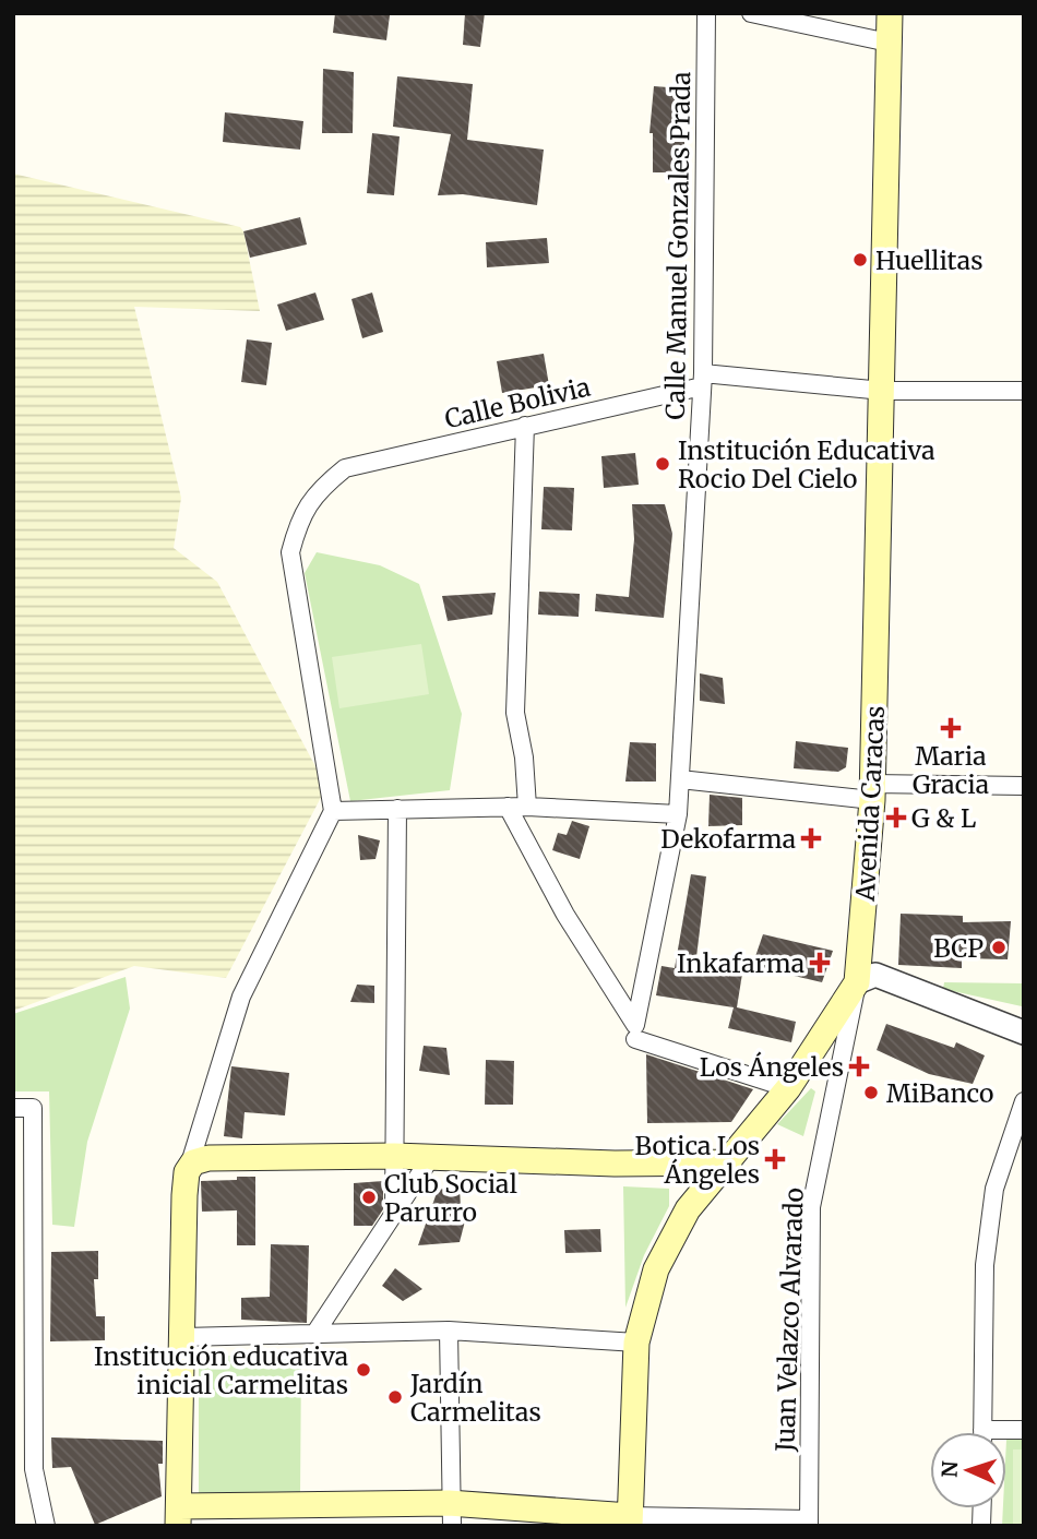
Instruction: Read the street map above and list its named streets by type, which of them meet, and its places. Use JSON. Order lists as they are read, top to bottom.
{
  "streets": {
    "main road": ["Avenida Caracas"],
    "street": ["Calle Manuel Gonzales Prada", "Calle Bolivia", "Juan Velazco Alvarado"]
  },
  "crossings": [
    ["Calle Manuel Gonzales Prada", "Calle Bolivia"],
    ["Calle Bolivia", "Avenida Caracas"],
    ["Avenida Caracas", "Juan Velazco Alvarado"]
  ],
  "places": {
    "other": [
      "Huellitas",
      "Institución Educativa Rocio Del Cielo",
      "BCP",
      "MiBanco",
      "Club Social Parurro",
      "Institución educativa inicial Carmelitas",
      "Jardín Carmelitas"
    ],
    "health": [
      "Maria Gracia",
      "G & L",
      "Dekofarma",
      "Inkafarma",
      "Los Ángeles",
      "Botica Los Ángeles"
    ]
  },
  "north": "left"
}
